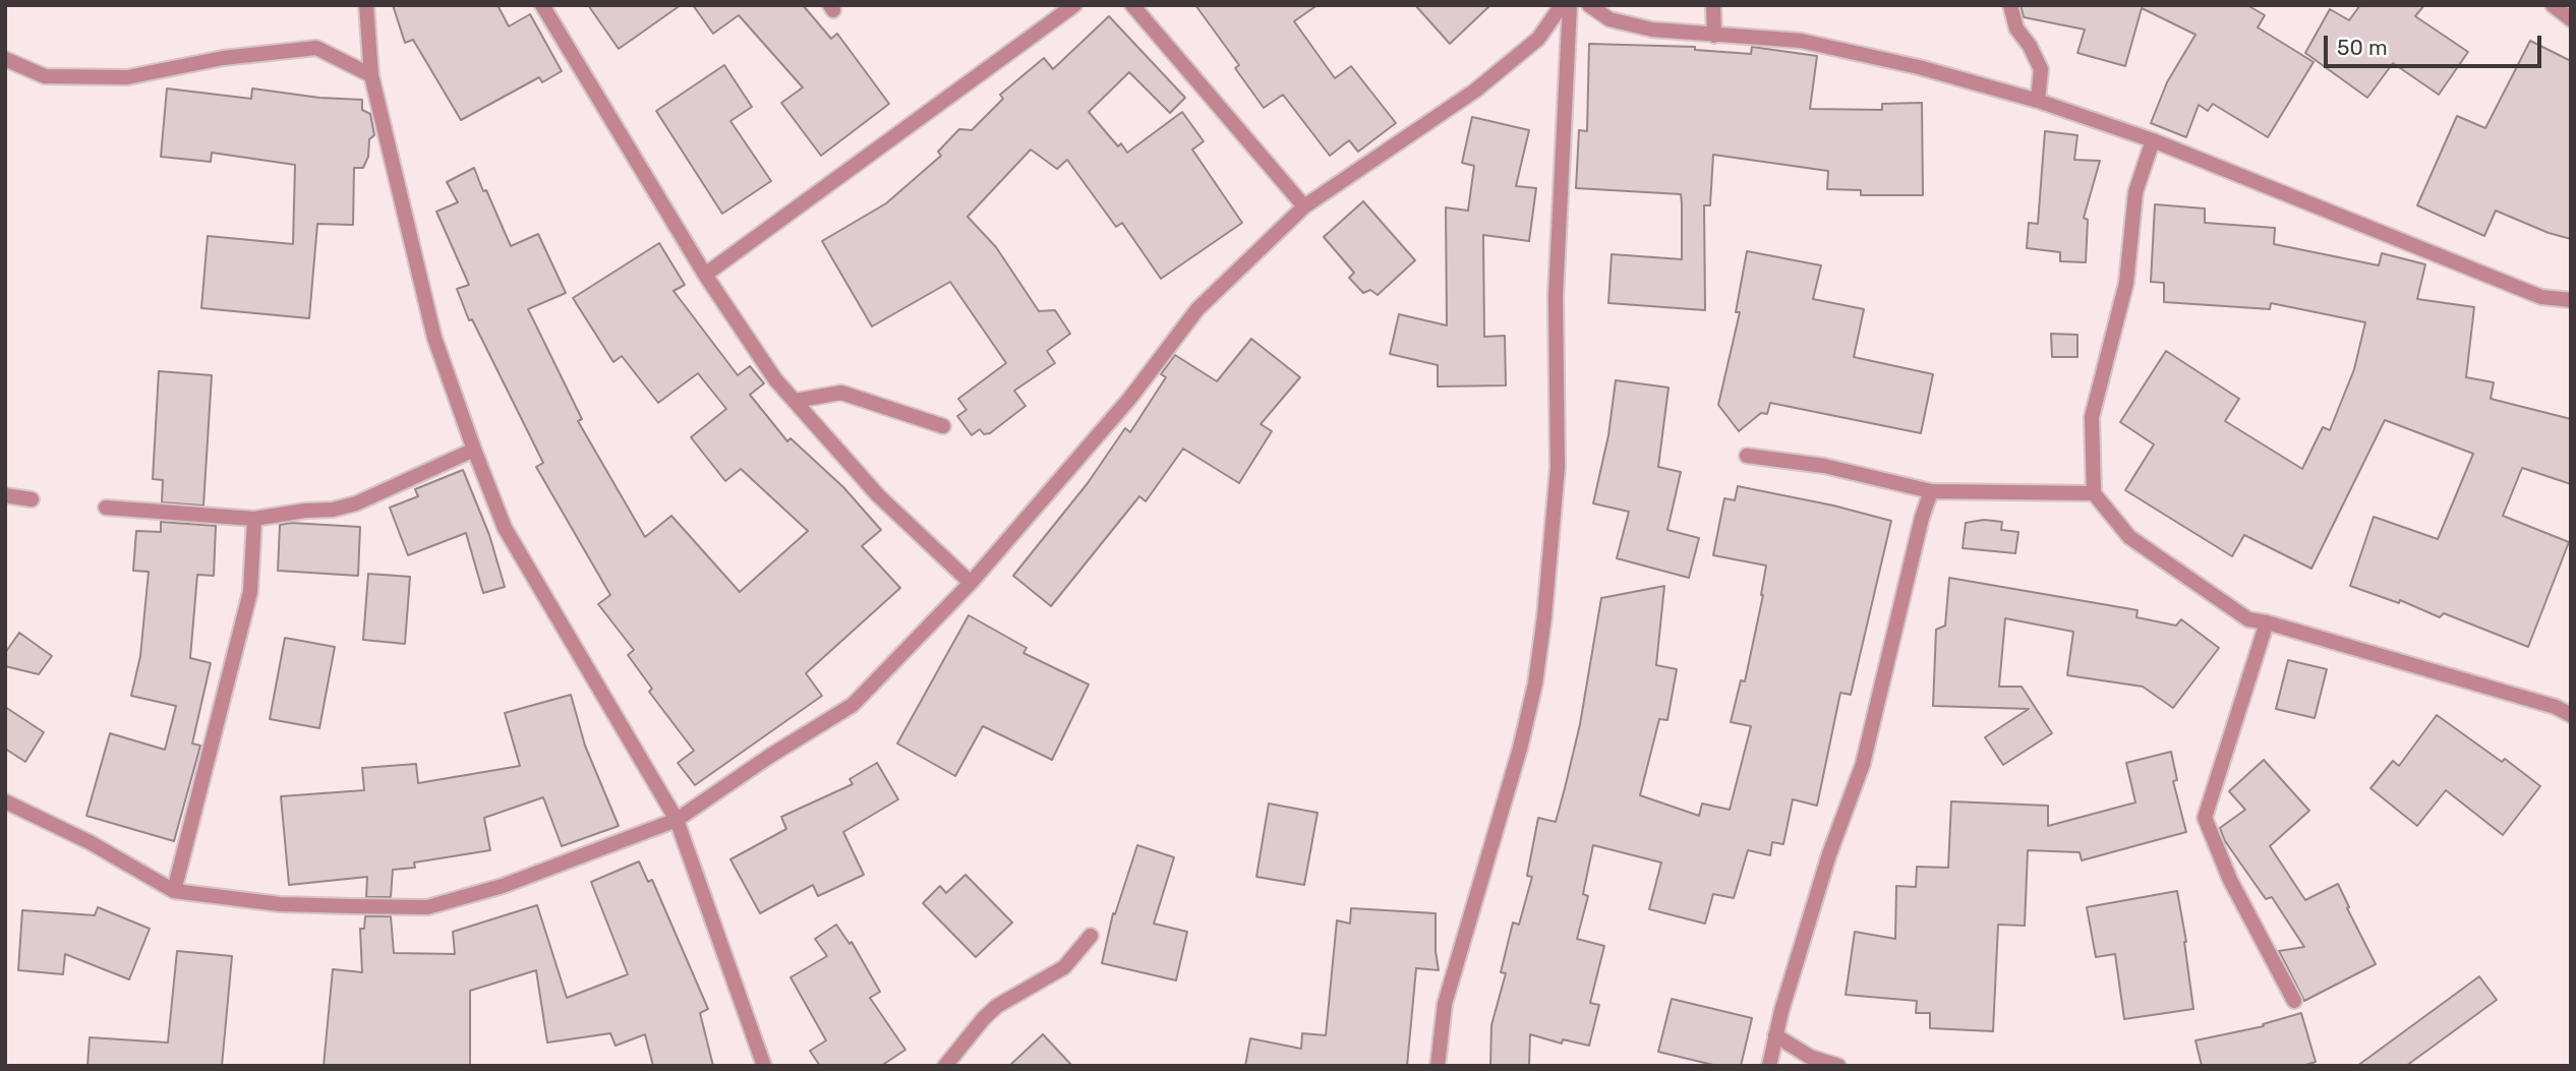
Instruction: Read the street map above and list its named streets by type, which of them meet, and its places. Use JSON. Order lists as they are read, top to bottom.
{
  "scale_bar": "50 m"
}
